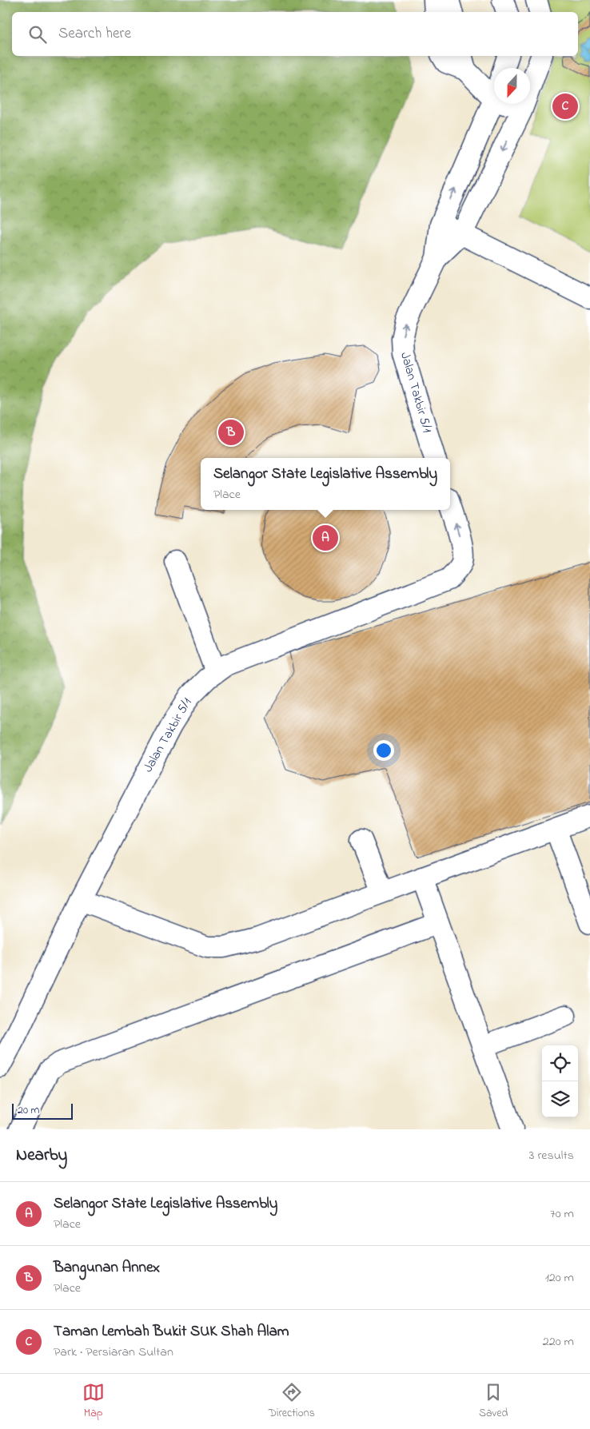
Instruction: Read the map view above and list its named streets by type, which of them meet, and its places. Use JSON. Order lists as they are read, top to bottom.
{
  "streets": {
    "street": ["Jalan Takbir 5/1"]
  },
  "one_way": ["Jalan Takbir 5/1"],
  "scale_bar": "20 m",
  "north": "bottom",
  "page": {
    "search": "Search here",
    "pins": ["C", "B", "A"],
    "popup": ["Selangor State Legislative Assembly", "Place"],
    "scale": "20 m",
    "heading": ["Nearby", "3 results"],
    "list": [
      {
        "mark": "A",
        "name": "Selangor State Legislative Assembly",
        "note": "Place",
        "value": "70 m"
      },
      {
        "mark": "B",
        "name": "Bangunan Annex",
        "note": "Place",
        "value": "120 m"
      },
      {
        "mark": "C",
        "name": "Taman Lembah Bukit SUK Shah Alam",
        "note": "Park · Persiaran Sultan",
        "value": "220 m"
      }
    ],
    "nav": ["Map", "Directions", "Saved"]
  }
}
